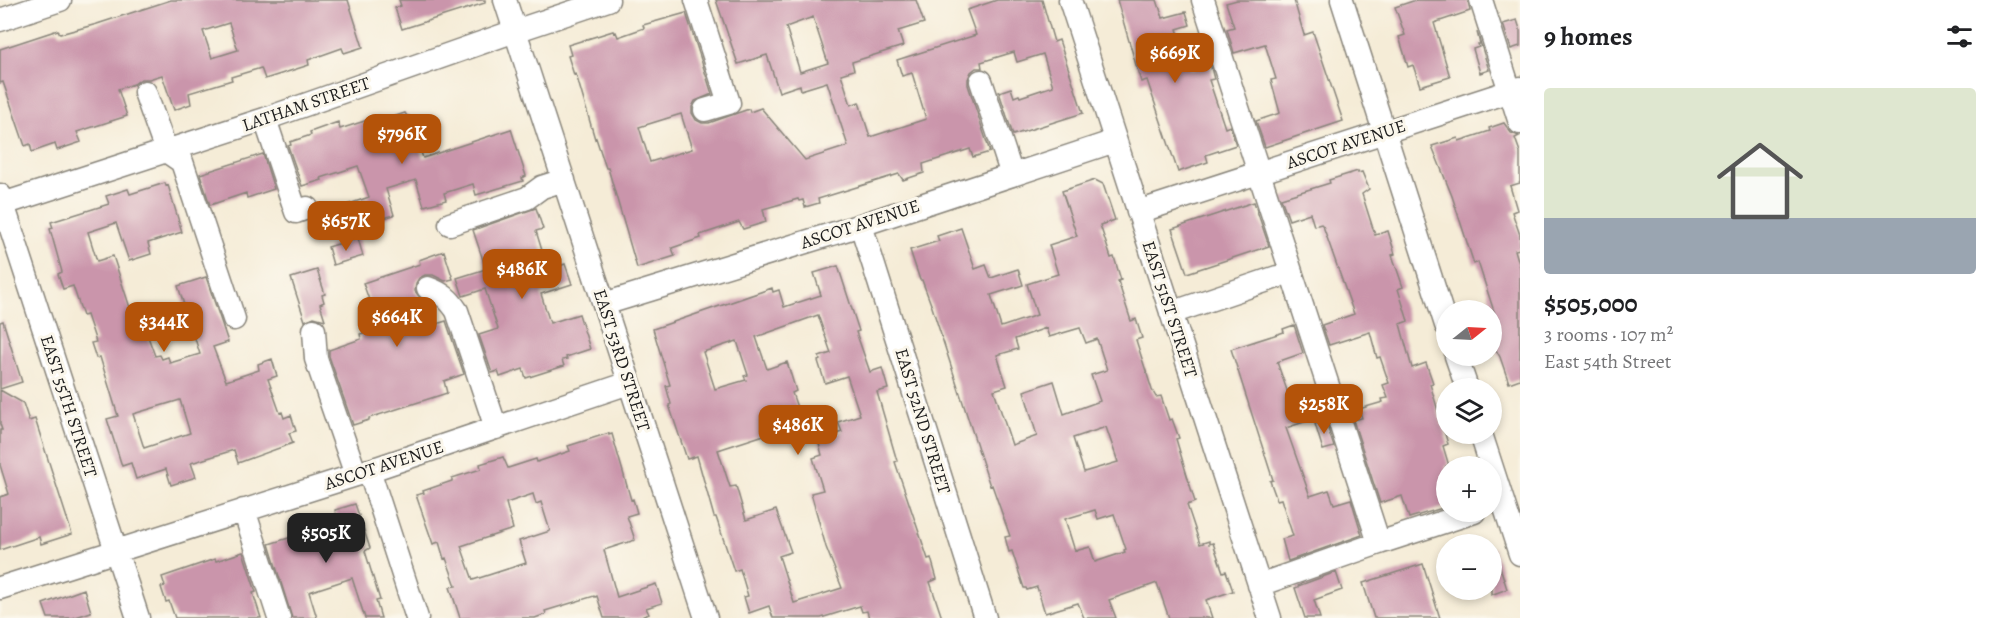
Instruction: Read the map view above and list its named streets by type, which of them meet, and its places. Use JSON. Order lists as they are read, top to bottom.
{
  "streets": {
    "street": [
      "LATHAM STREET",
      "ASCOT AVENUE",
      "EAST 51ST STREET",
      "EAST 53RD STREET",
      "EAST 55TH STREET",
      "EAST 52ND STREET"
    ]
  },
  "crossings": [
    ["LATHAM STREET", "EAST 53RD STREET"],
    ["LATHAM STREET", "EAST 55TH STREET"],
    ["ASCOT AVENUE", "EAST 51ST STREET"],
    ["ASCOT AVENUE", "EAST 53RD STREET"],
    ["ASCOT AVENUE", "EAST 55TH STREET"],
    ["ASCOT AVENUE", "EAST 52ND STREET"]
  ],
  "north": "right",
  "page": {
    "heading": "9 homes",
    "price": [
      "$669K",
      "$796K",
      "$657K",
      "$486K",
      "$664K",
      "$344K",
      "$258K",
      "$486K",
      "$505K"
    ],
    "list": [
      {
        "name": "$505,000",
        "note": "3 rooms · 107 m² · East 54th Street"
      }
    ],
    "map_buttons": ["+", "−"]
  }
}
